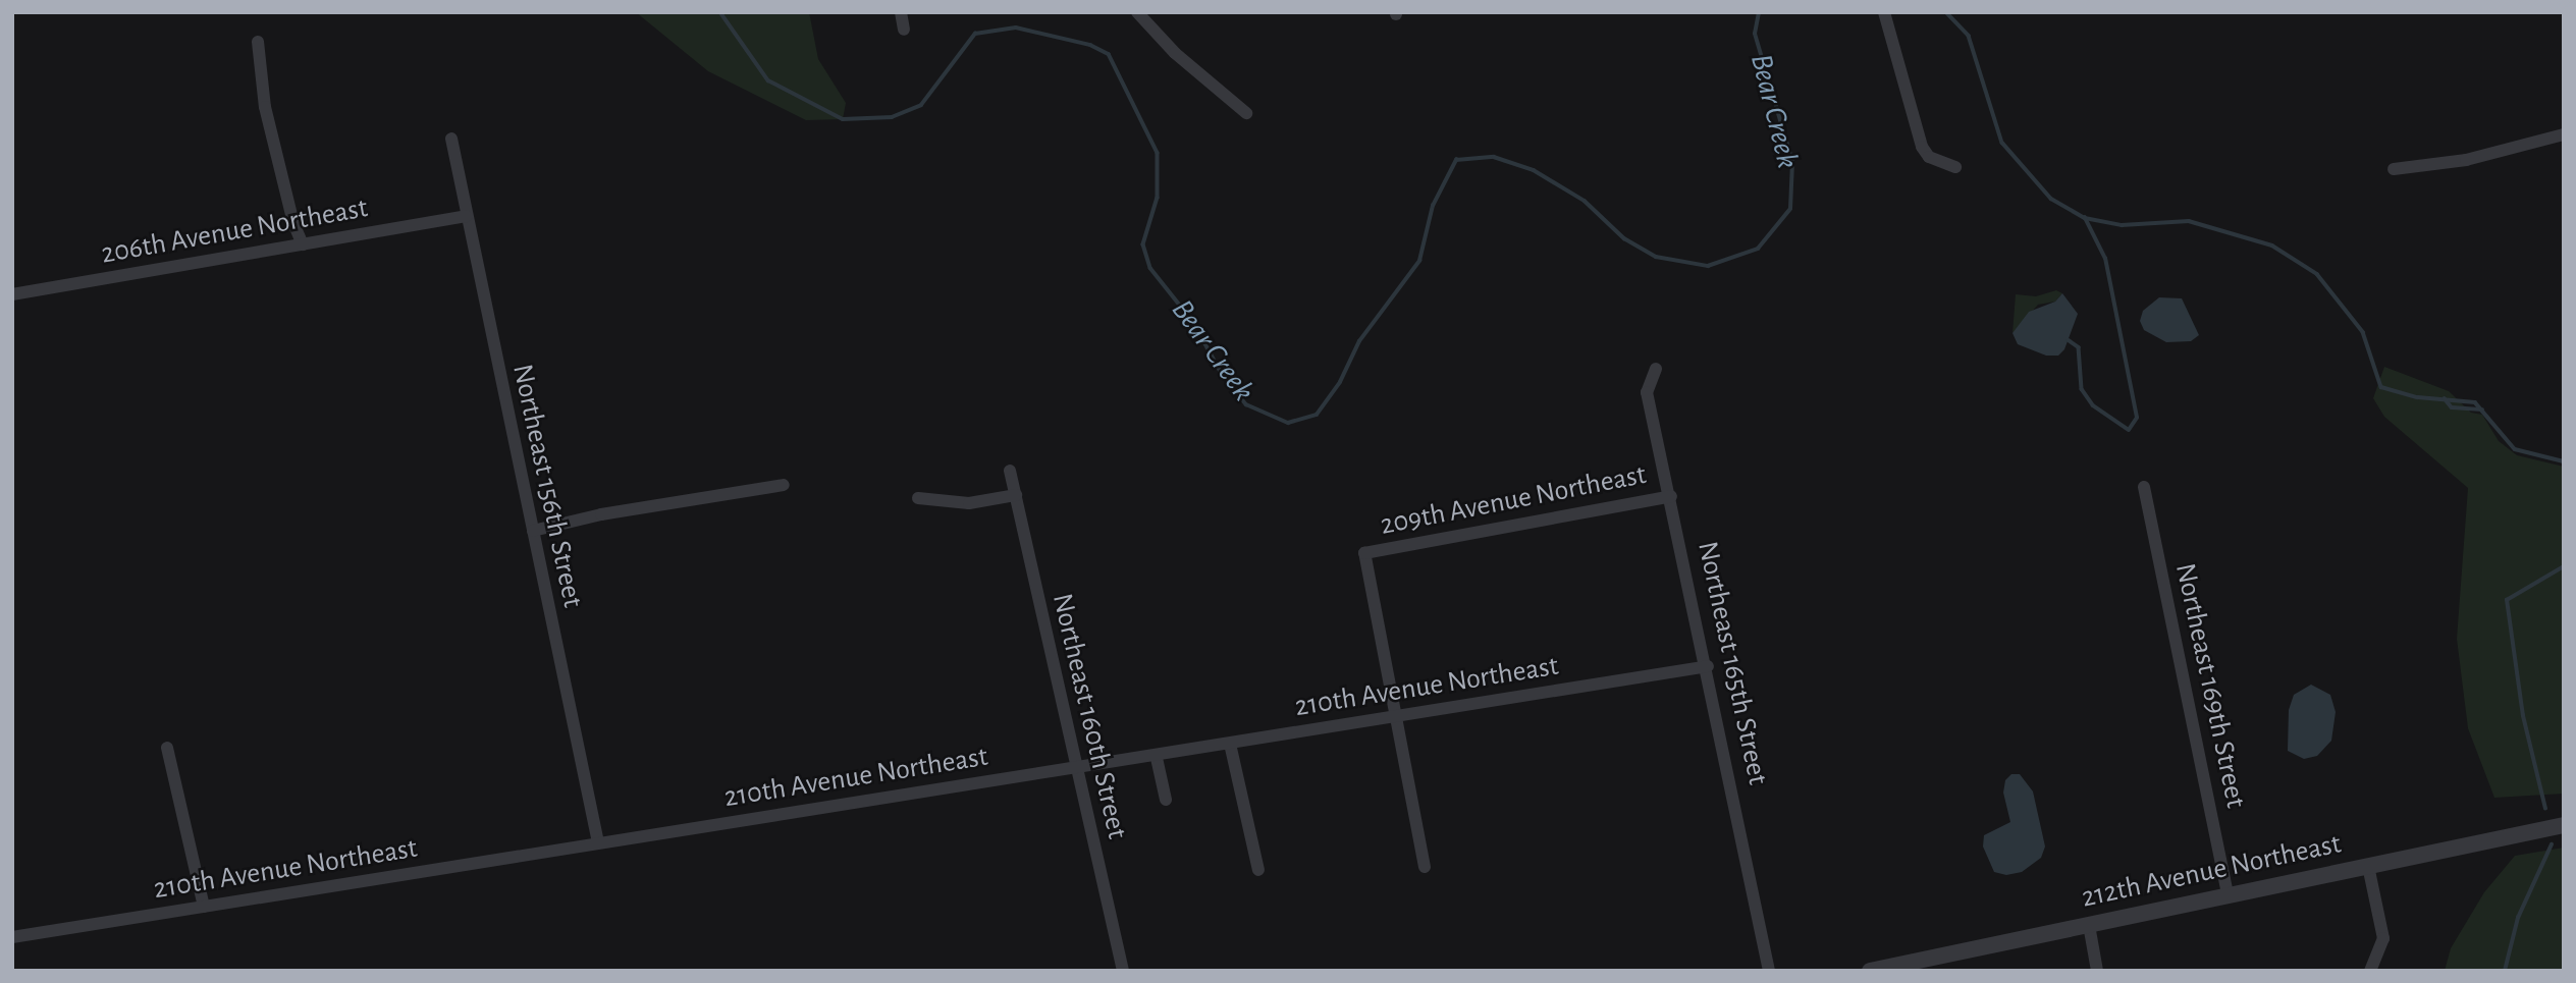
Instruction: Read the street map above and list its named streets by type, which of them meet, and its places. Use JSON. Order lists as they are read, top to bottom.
{
  "streets": {
    "street": [
      "206th Avenue Northeast",
      "Northeast 156th Street",
      "209th Avenue Northeast",
      "Northeast 165th Street",
      "Northeast 169th Street",
      "210th Avenue Northeast",
      "Northeast 160th Street",
      "212th Avenue Northeast"
    ]
  },
  "crossings": [
    ["206th Avenue Northeast", "Northeast 156th Street"],
    ["Northeast 156th Street", "210th Avenue Northeast"],
    ["209th Avenue Northeast", "Northeast 165th Street"],
    ["209th Avenue Northeast", "210th Avenue Northeast"],
    ["Northeast 165th Street", "210th Avenue Northeast"],
    ["Northeast 169th Street", "212th Avenue Northeast"],
    ["210th Avenue Northeast", "Northeast 160th Street"]
  ],
  "water": ["Bear Creek"]
}
